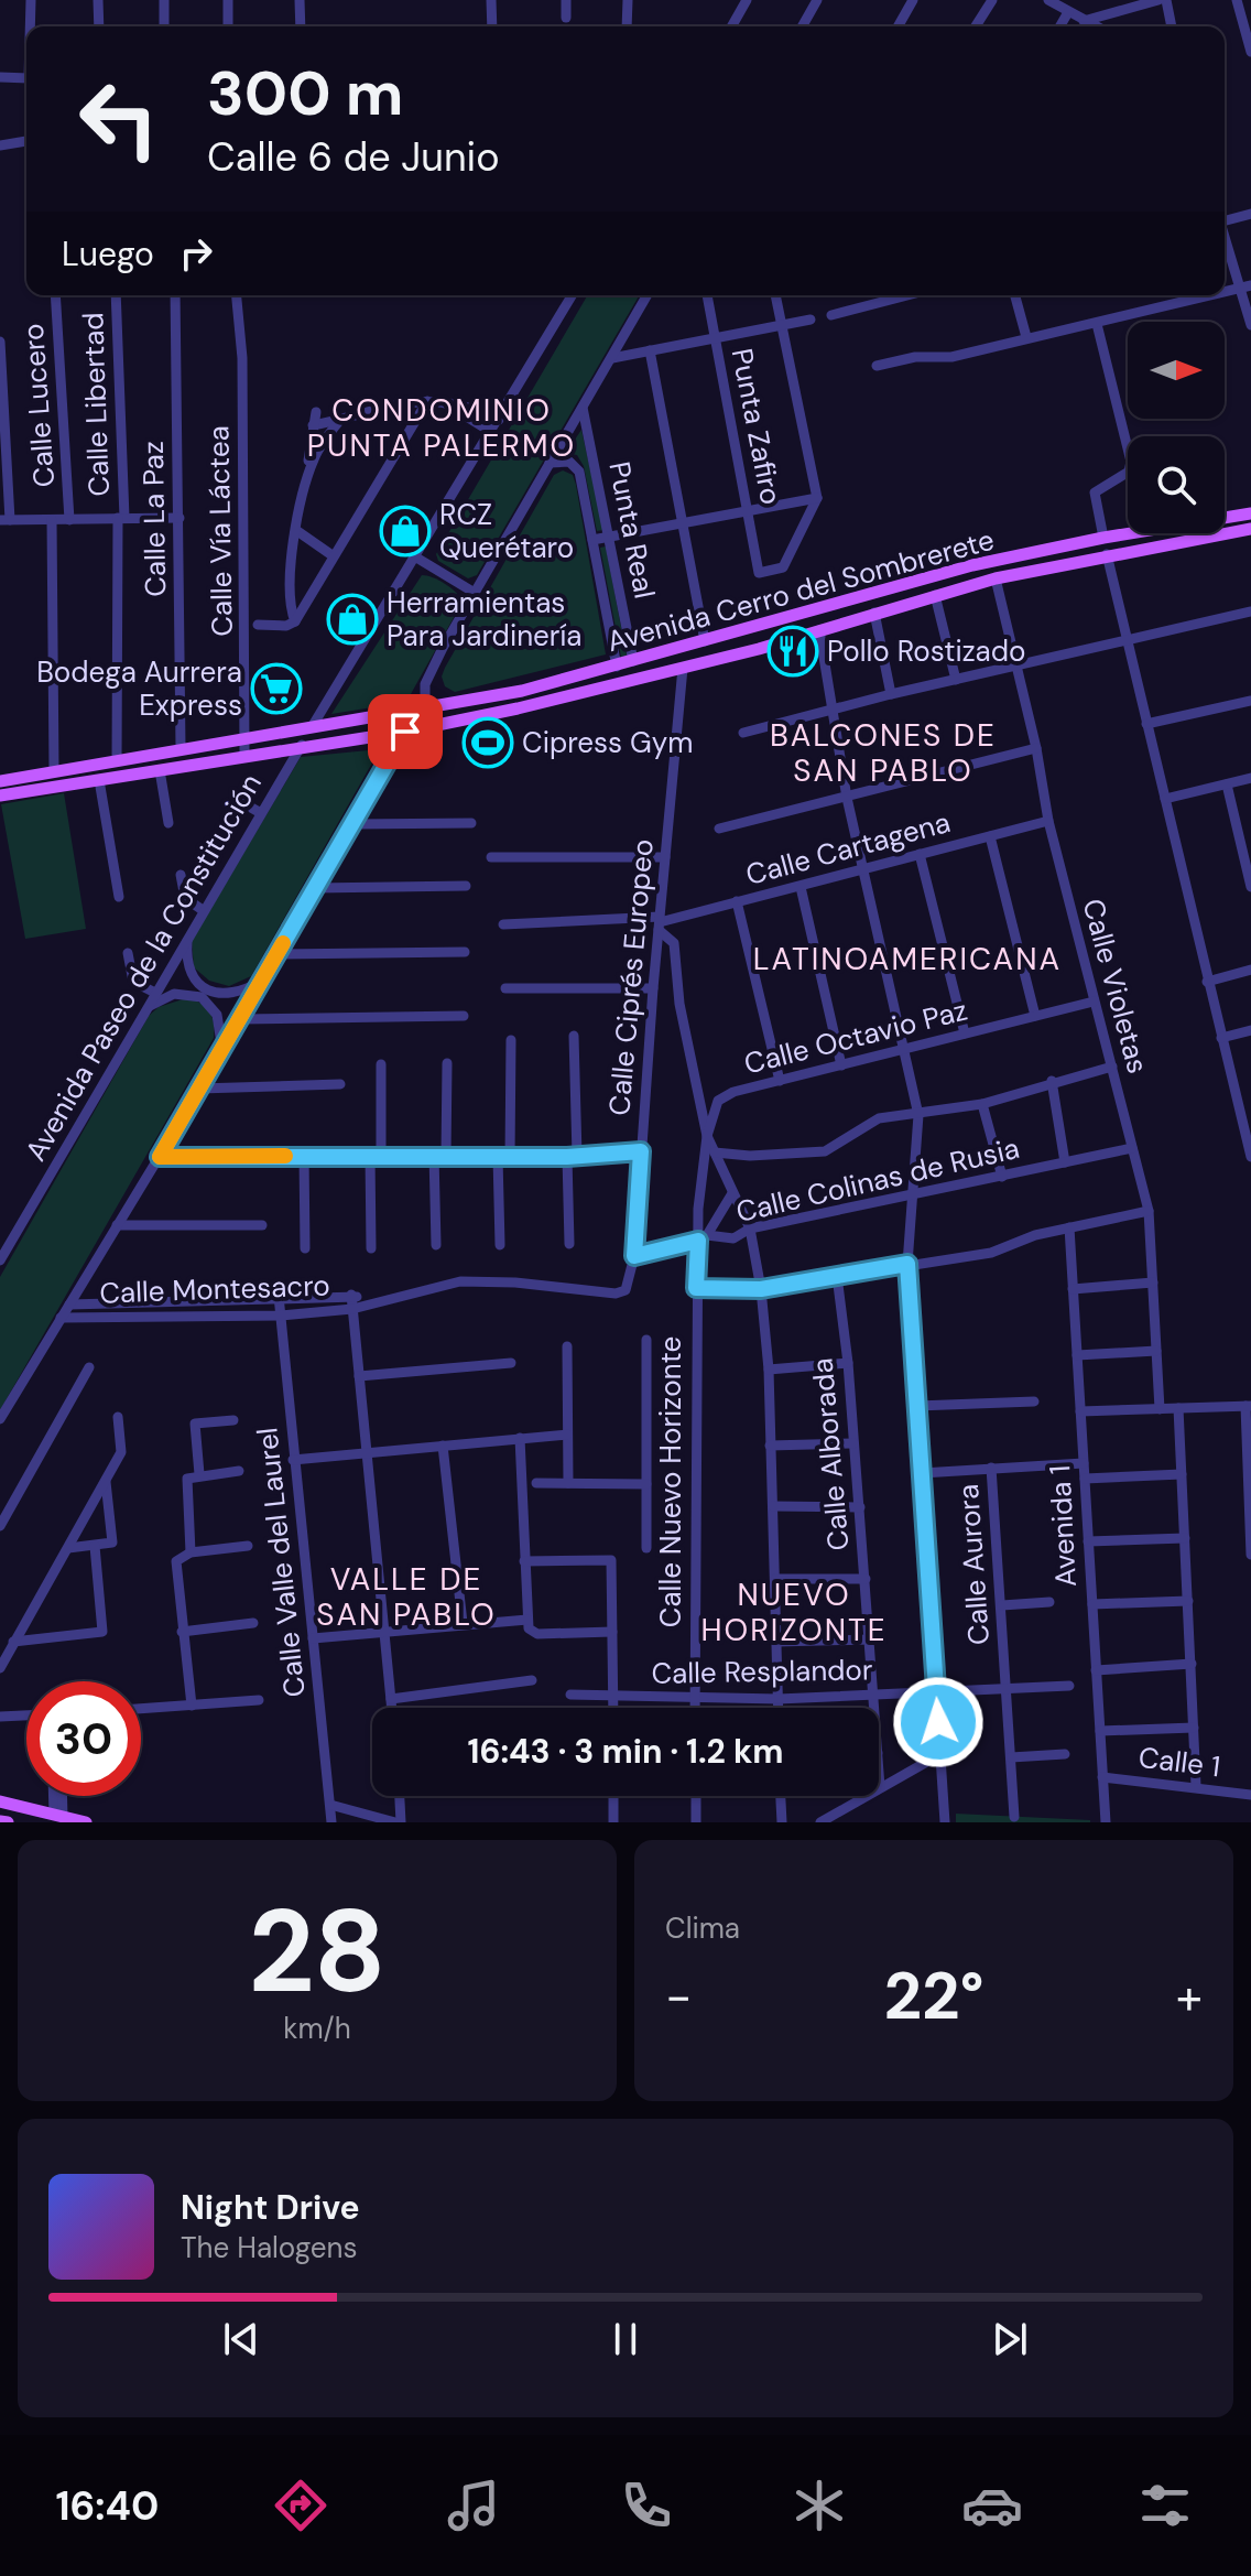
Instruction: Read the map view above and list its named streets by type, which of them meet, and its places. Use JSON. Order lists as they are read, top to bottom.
{
  "streets": {
    "main road": ["Avenida Cerro del Sombrerete"],
    "street": [
      "Calle Libertad",
      "Calle Lucero",
      "Punta Zafiro",
      "Calle La Paz",
      "Punta Real",
      "Calle Vía Láctea",
      "Calle Cartagena",
      "Avenida Paseo de la Constitución",
      "Calle Ciprés Europeo",
      "Calle Violetas",
      "Calle Octavio Paz",
      "Calle Colinas de Rusia",
      "Calle Montesacro",
      "Calle Alborada",
      "Calle Nuevo Horizonte",
      "Avenida 1",
      "Calle Valle del Laurel",
      "Calle Aurora",
      "Calle Resplandor",
      "Calle 1"
    ]
  },
  "crossings": [
    ["Calle Libertad", "Avenida Cerro del Sombrerete"],
    ["Calle Lucero", "Avenida Cerro del Sombrerete"],
    ["Calle La Paz", "Avenida Cerro del Sombrerete"],
    ["Punta Real", "Avenida Cerro del Sombrerete"],
    ["Calle Vía Láctea", "Avenida Cerro del Sombrerete"],
    ["Avenida Cerro del Sombrerete", "Avenida Paseo de la Constitución"],
    ["Avenida Cerro del Sombrerete", "Calle Ciprés Europeo"],
    ["Avenida Cerro del Sombrerete", "Calle Violetas"],
    ["Calle Cartagena", "Calle Ciprés Europeo"],
    ["Calle Cartagena", "Calle Violetas"],
    ["Calle Ciprés Europeo", "Calle Colinas de Rusia"],
    ["Calle Ciprés Europeo", "Calle Montesacro"],
    ["Calle Violetas", "Calle Octavio Paz"],
    ["Calle Violetas", "Calle Colinas de Rusia"],
    ["Calle Octavio Paz", "Calle Colinas de Rusia"],
    ["Calle Octavio Paz", "Calle Nuevo Horizonte"],
    ["Calle Colinas de Rusia", "Calle Nuevo Horizonte"],
    ["Calle Montesacro", "Calle Valle del Laurel"],
    ["Calle Alborada", "Calle Resplandor"],
    ["Calle Nuevo Horizonte", "Calle Resplandor"],
    ["Avenida 1", "Calle 1"],
    ["Calle Aurora", "Calle Resplandor"]
  ],
  "districts": [
    "CONDOMINIO PUNTA PALERMO",
    "BALCONES DE SAN PABLO",
    "LATINOAMERICANA",
    "VALLE DE SAN PABLO",
    "NUEVO HORIZONTE"
  ],
  "places": {
    "shop": ["RCZ Querétaro", "Herramientas Para Jardinería"],
    "restaurant": ["Pollo Rostizado"],
    "supermarket": ["Bodega Aurrera Express"],
    "sports": ["Cipress Gym"]
  },
  "north": "right",
  "page": {
    "turn": ["300 m", "Calle 6 de Junio"],
    "then": "Luego",
    "limit": "30",
    "trip": "16:43 · 3 min · 1.2 km",
    "tile": [
      ["28", "km/h"],
      "Clima"
    ],
    "heat": ["−", "22°", "+"],
    "song": ["Night Drive", "The Halogens"],
    "tabs": "16:40"
  }
}
